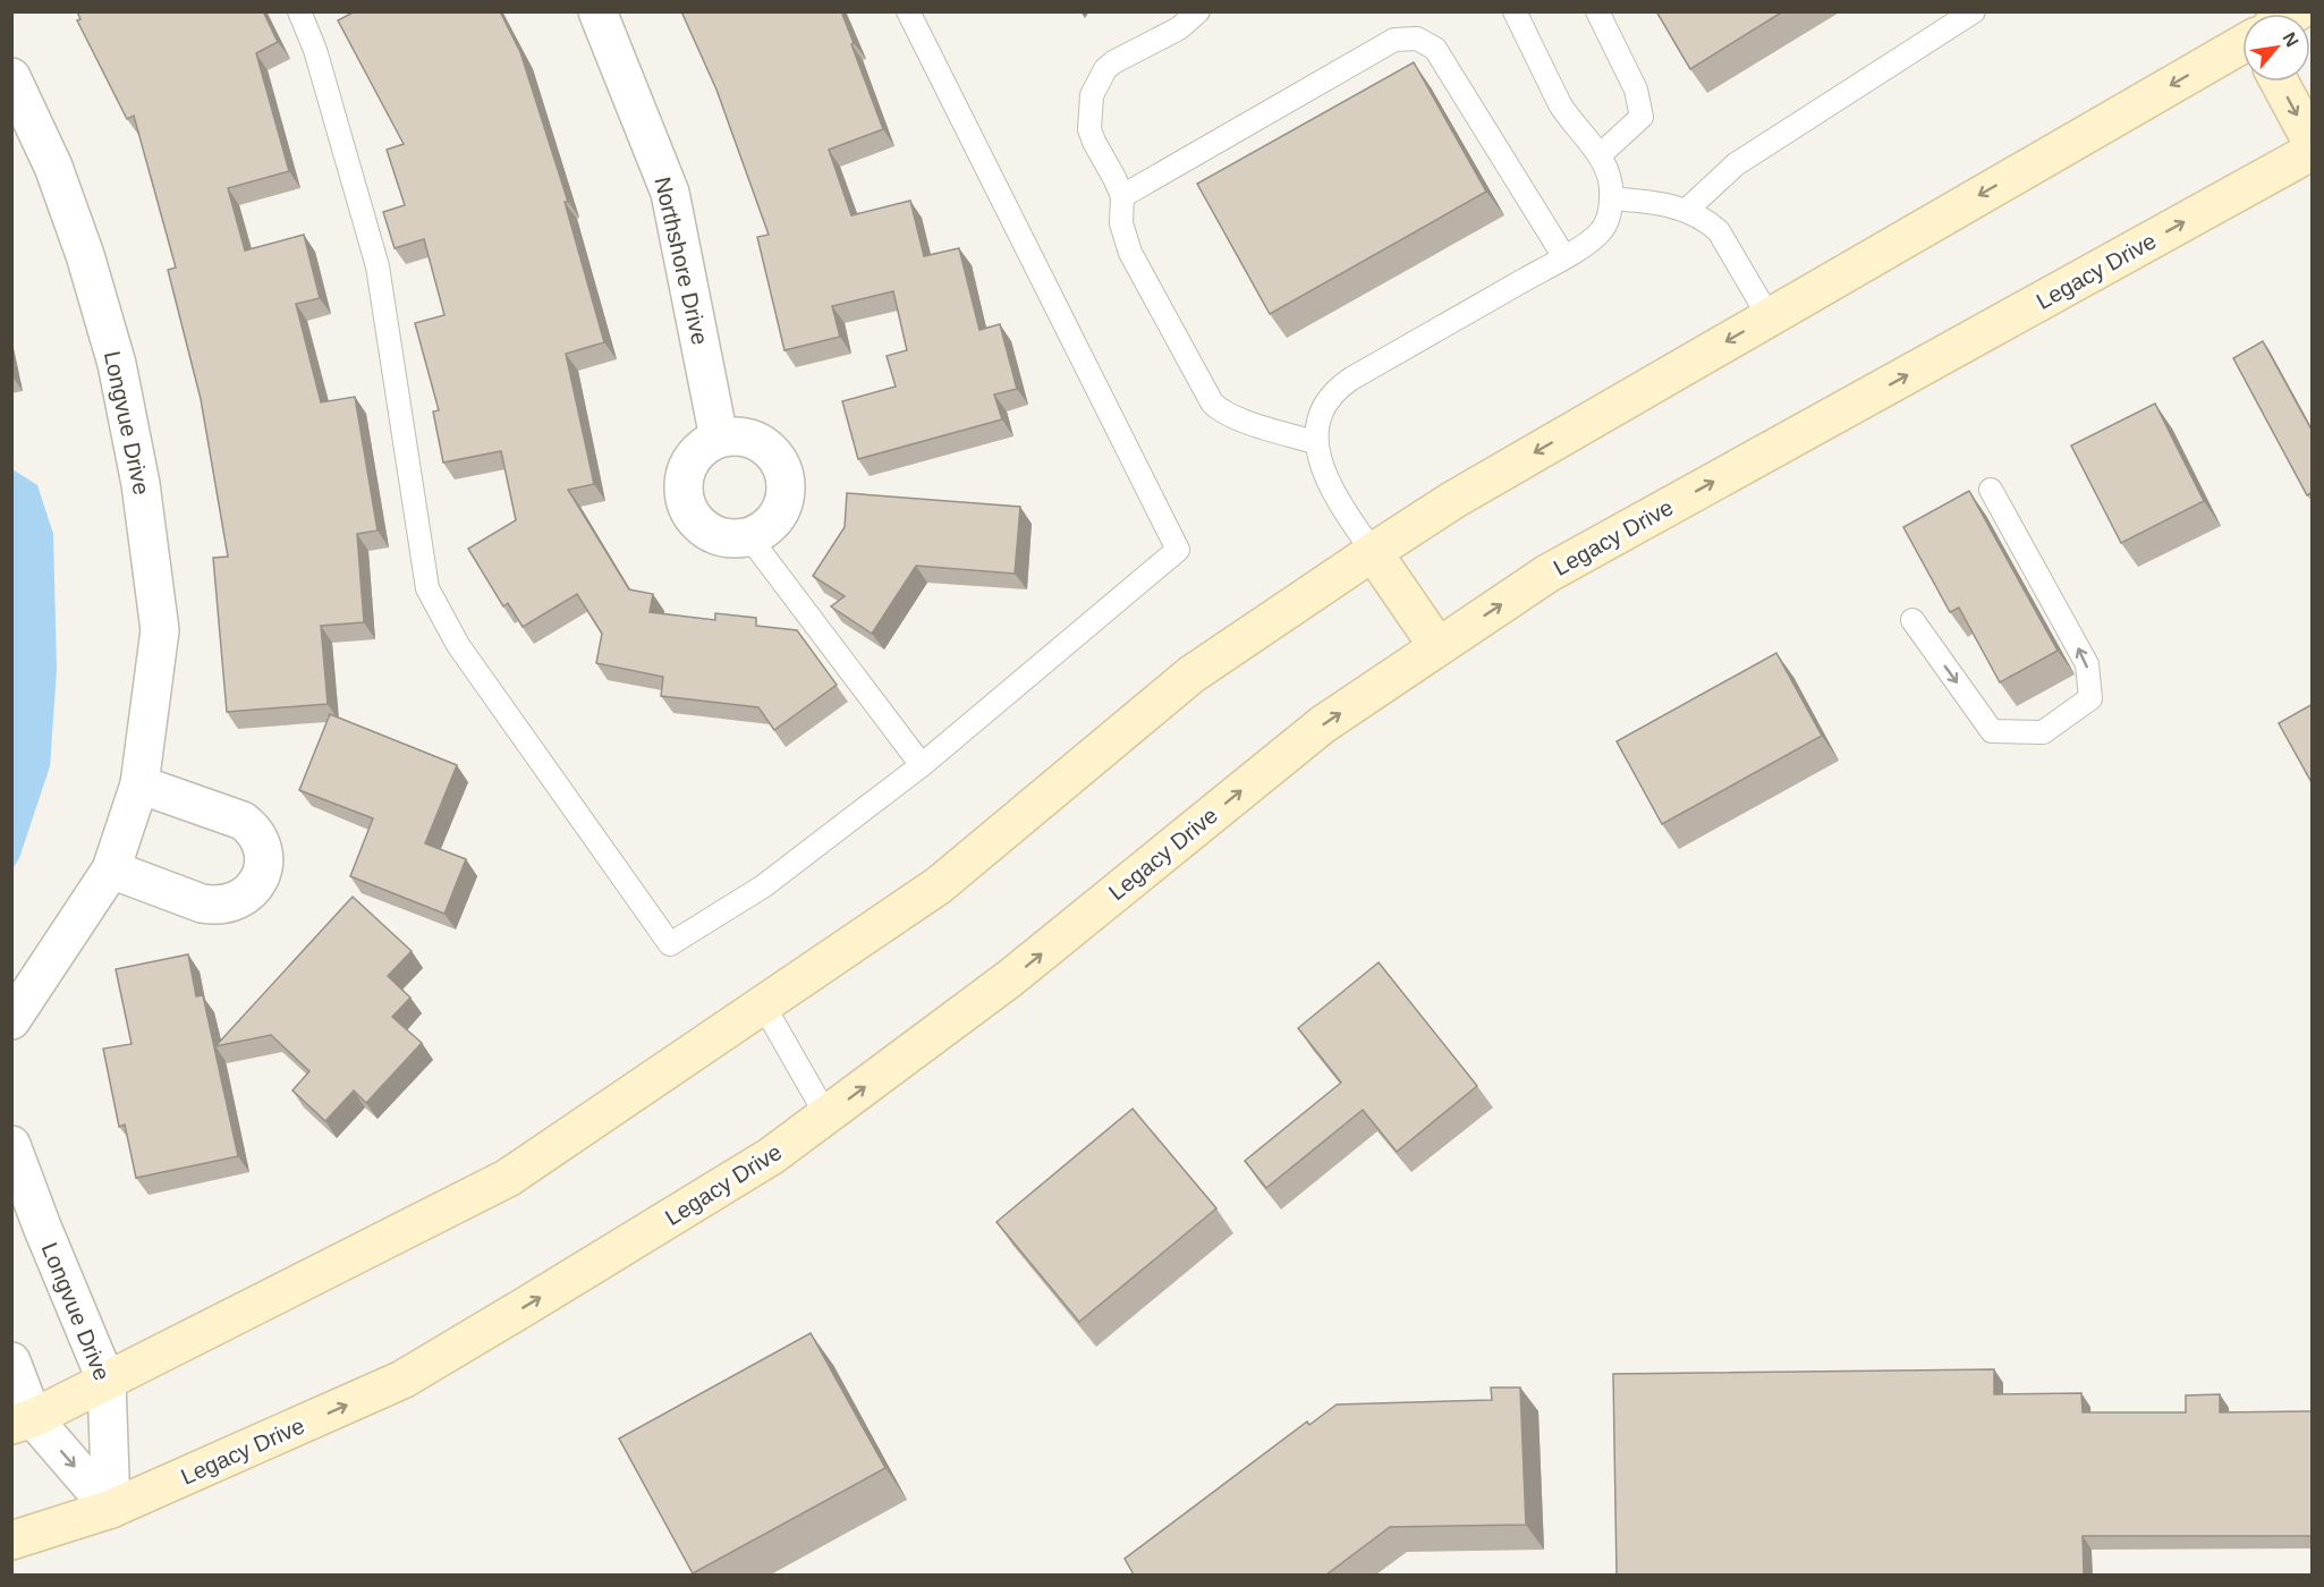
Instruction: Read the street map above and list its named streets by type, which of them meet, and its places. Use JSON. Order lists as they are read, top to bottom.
{
  "streets": {
    "main road": ["Legacy Drive"],
    "street": ["Northshore Drive", "Longvue Drive"]
  },
  "crossings": [
    ["Legacy Drive", "Longvue Drive"]
  ],
  "north": "top right"
}
